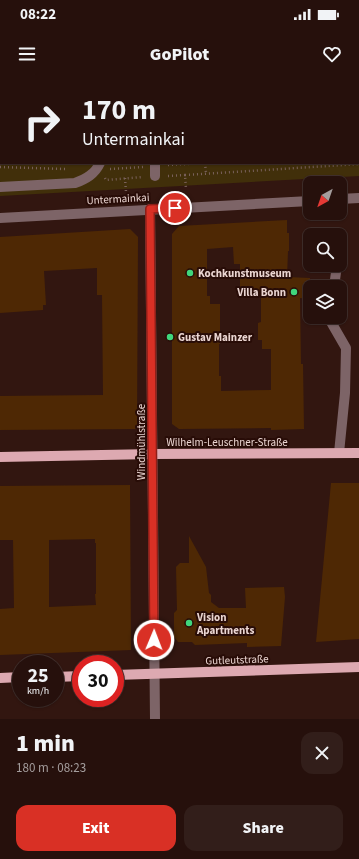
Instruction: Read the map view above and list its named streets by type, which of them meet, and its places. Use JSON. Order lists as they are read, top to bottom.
{
  "streets": {
    "main road": ["Wilhelm-Leuschner-Straße", "Gutleutstraße"],
    "street": ["Untermainkai", "Windmühlstraße"]
  },
  "crossings": [
    ["Untermainkai", "Windmühlstraße"],
    ["Windmühlstraße", "Wilhelm-Leuschner-Straße"],
    ["Windmühlstraße", "Gutleutstraße"]
  ],
  "places": [
    "Kochkunstmuseum",
    "Villa Bonn",
    "Gustav Mainzer",
    "Vision Apartments"
  ],
  "north": "bottom left",
  "page": {
    "status": "08:22",
    "header": "GoPilot",
    "turn": ["170 m", "Untermainkai"],
    "speed": "25 km/h",
    "limit": "30",
    "heading": ["1 min", "180 m · 08:23"],
    "buttons": ["Exit", "Share"]
  }
}
